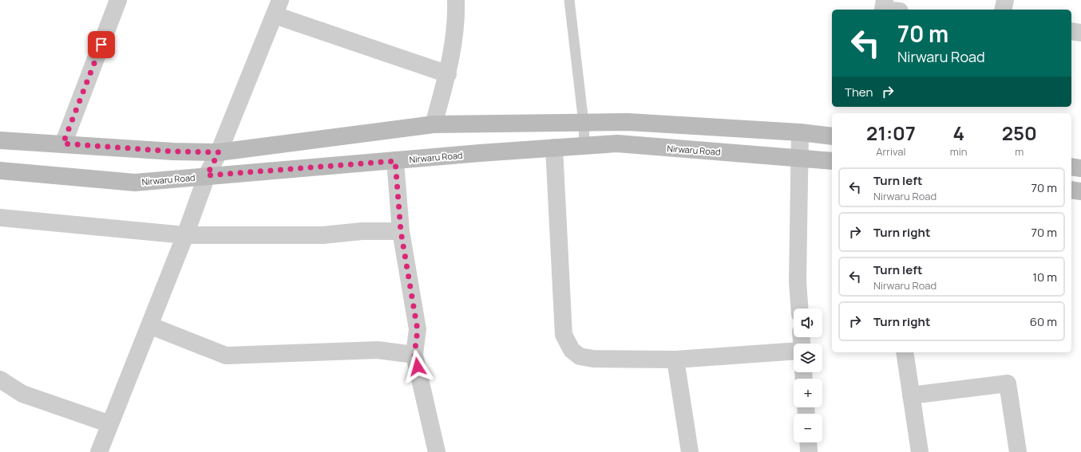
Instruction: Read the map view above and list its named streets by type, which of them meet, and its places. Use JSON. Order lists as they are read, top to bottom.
{
  "streets": {
    "street": ["Nirwaru Road"]
  },
  "page": {
    "turn": ["70 m", "Nirwaru Road"],
    "then": "Then",
    "eta": [
      "21:07",
      "Arrival",
      "4",
      "min",
      "250",
      "m"
    ],
    "list": [
      {
        "name": "Turn left",
        "note": "Nirwaru Road",
        "value": "70 m"
      },
      {
        "name": "Turn right",
        "value": "70 m"
      },
      {
        "name": "Turn left",
        "note": "Nirwaru Road",
        "value": "10 m"
      },
      {
        "name": "Turn right",
        "value": "60 m"
      }
    ],
    "map_buttons": ["+", "−"]
  }
}
